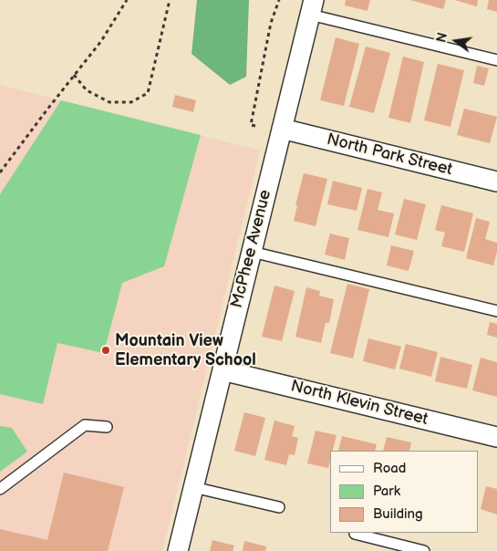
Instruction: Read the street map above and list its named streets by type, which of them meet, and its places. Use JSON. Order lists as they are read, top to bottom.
{
  "streets": {
    "street": ["North Park Street", "McPhee Avenue", "North Klevin Street"]
  },
  "crossings": [
    ["North Park Street", "McPhee Avenue"],
    ["McPhee Avenue", "North Klevin Street"]
  ],
  "places": ["Mountain View Elementary School"],
  "legend": ["Road", "Park", "Building"],
  "north": "left"
}
